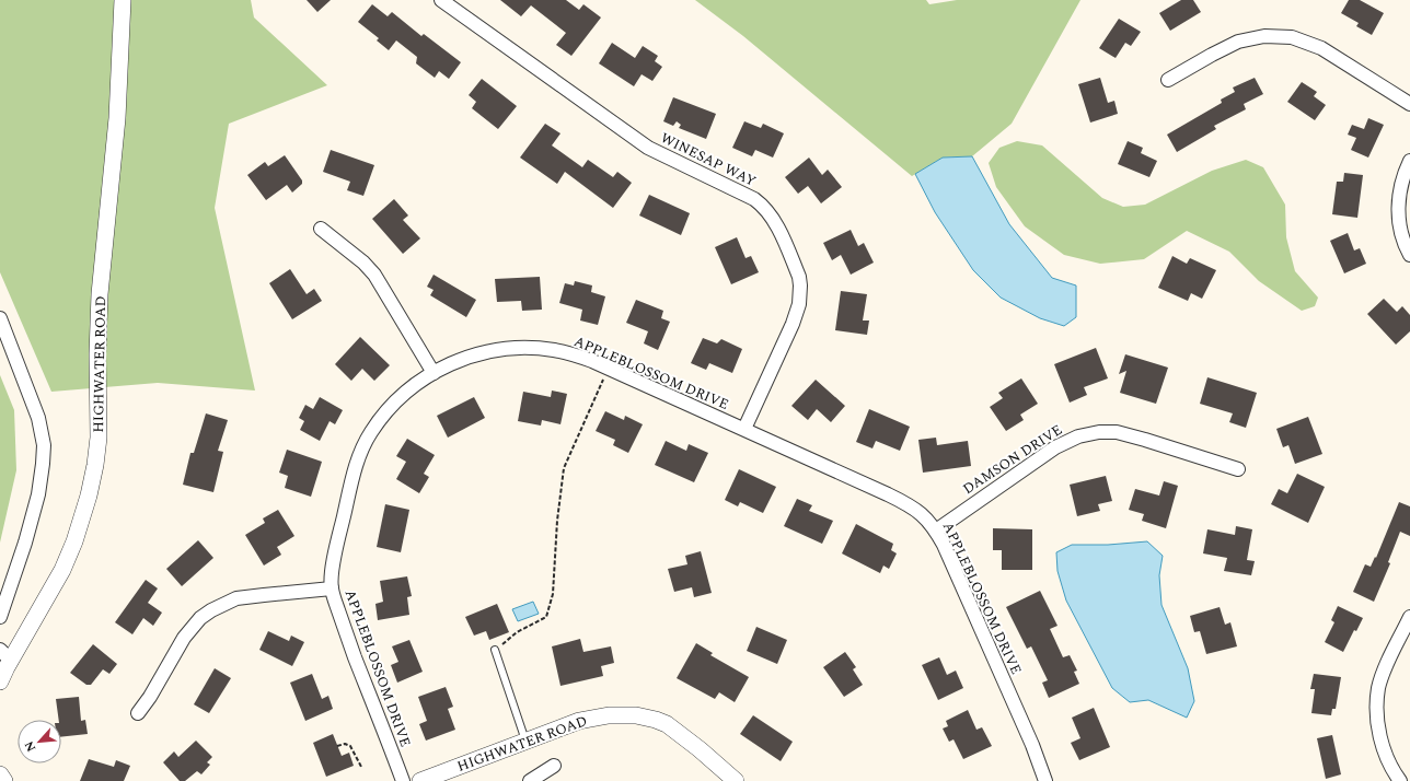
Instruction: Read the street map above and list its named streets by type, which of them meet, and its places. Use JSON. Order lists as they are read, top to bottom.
{
  "streets": {
    "street": [
      "WINESAP WAY",
      "HIGHWATER ROAD",
      "APPLEBLOSSOM DRIVE",
      "DAMSON DRIVE"
    ]
  },
  "crossings": [
    ["WINESAP WAY", "APPLEBLOSSOM DRIVE"],
    ["APPLEBLOSSOM DRIVE", "DAMSON DRIVE"]
  ],
  "north": "bottom left"
}
